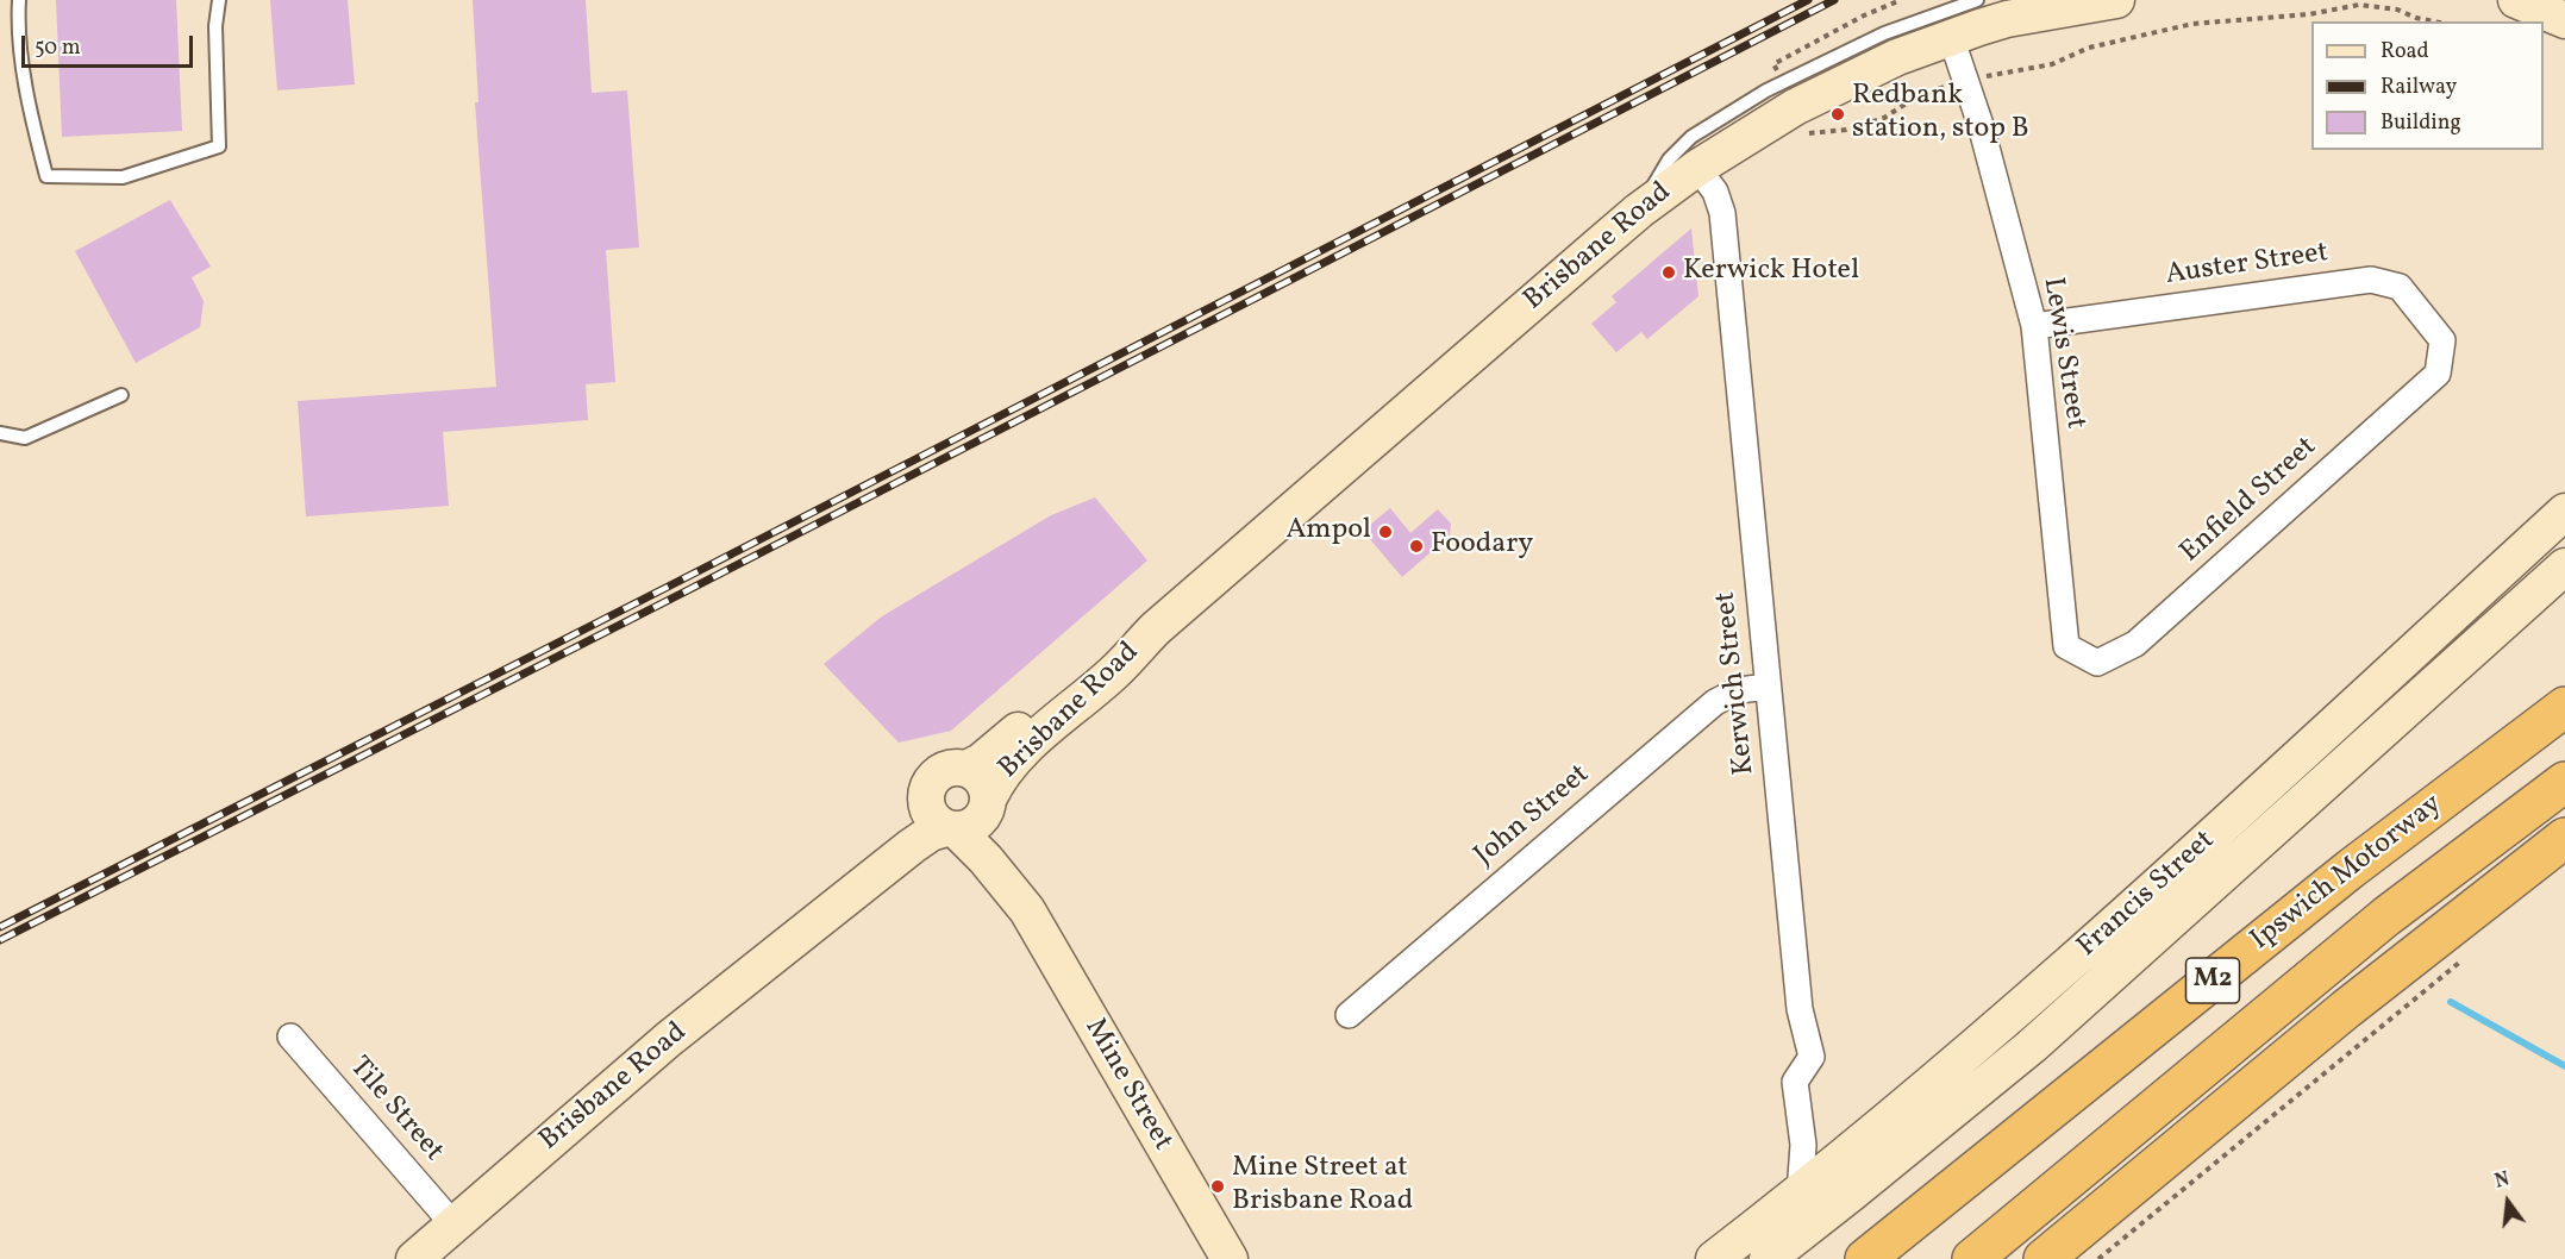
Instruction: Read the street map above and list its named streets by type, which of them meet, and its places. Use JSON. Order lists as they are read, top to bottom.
{
  "streets": {
    "highway": ["Ipswich Motorway", "M2"],
    "main road": ["Brisbane Road", "Francis Street", "Mine Street"],
    "street": [
      "Auster Street",
      "Lewis Street",
      "Enfield Street",
      "Kerwich Street",
      "John Street",
      "Tile Street"
    ]
  },
  "crossings": [
    ["Brisbane Road", "Lewis Street"],
    ["Brisbane Road", "Kerwich Street"],
    ["Brisbane Road", "Mine Street"],
    ["Brisbane Road", "Tile Street"],
    ["Auster Street", "Lewis Street"],
    ["Auster Street", "Enfield Street"],
    ["Lewis Street", "Enfield Street"],
    ["Kerwich Street", "John Street"],
    ["Kerwich Street", "Francis Street"]
  ],
  "places": [
    "Redbank station, stop B",
    "Kerwick Hotel",
    "Ampol",
    "Foodary",
    "Mine Street at Brisbane Road"
  ],
  "legend": ["Road", "Railway", "Building"],
  "scale_bar": "50 m",
  "north": "top"
}
